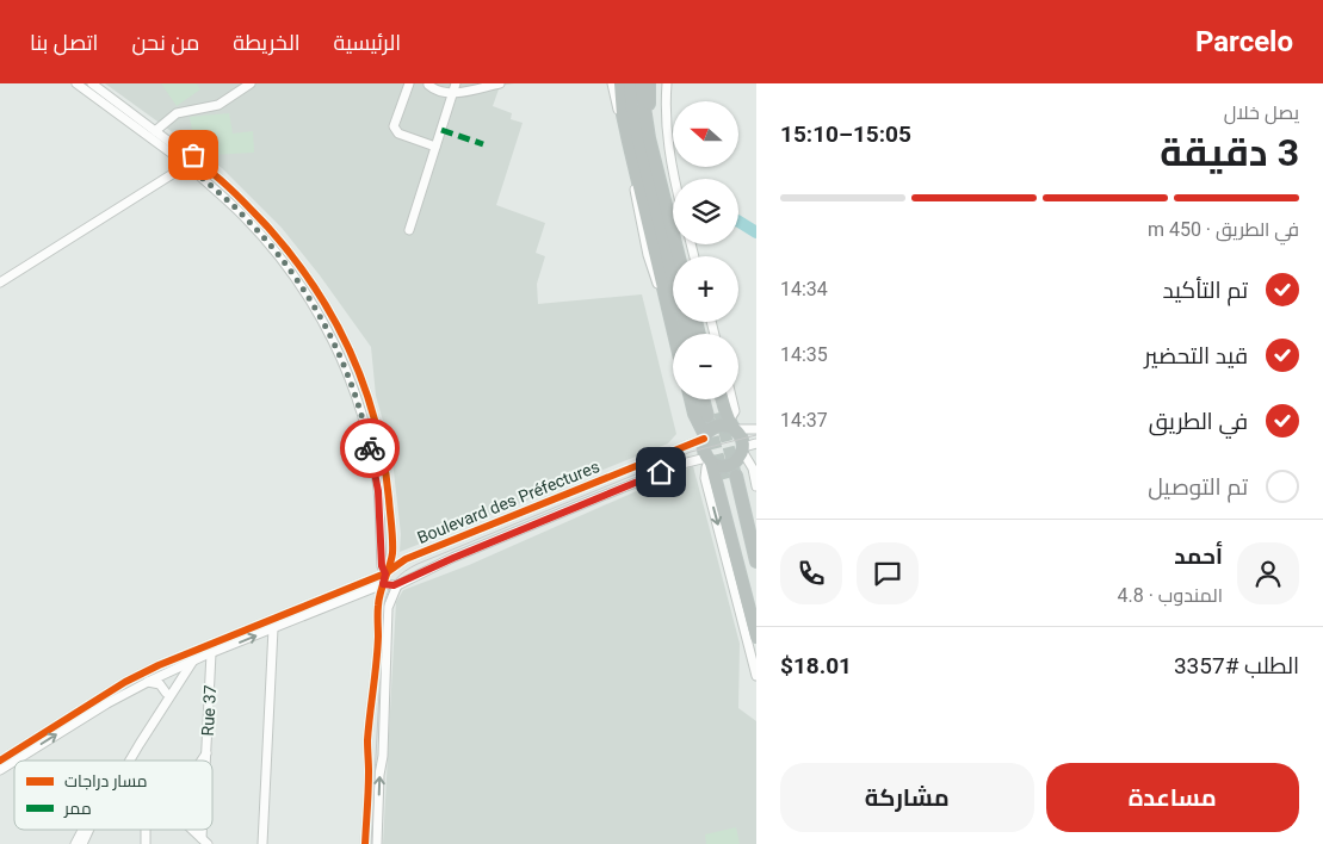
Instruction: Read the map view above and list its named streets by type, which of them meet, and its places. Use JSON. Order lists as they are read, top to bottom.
{
  "streets": {
    "street": ["Boulevard des Préfectures", "Rue 37"]
  },
  "legend": ["مسار دراجات", "ممر"],
  "north": "left",
  "page": {
    "header": "Parcelo",
    "nav": [
      "الرئيسية",
      "الخريطة",
      "من نحن",
      "اتصل بنا"
    ],
    "heading": ["3 دقيقة", "يصل خلال", "15:05–15:10"],
    "panel": [
      "أحمد",
      "المندوب · 4.8",
      "الطلب #3357",
      "$18.01"
    ],
    "map_buttons": ["+", "−"],
    "bar": "في الطريق · 450 m",
    "list": [
      ["تم التأكيد", "14:34"],
      ["قيد التحضير", "14:35"],
      ["في الطريق", "14:37"],
      "تم التوصيل"
    ],
    "buttons": ["مساعدة", "مشاركة"]
  }
}
